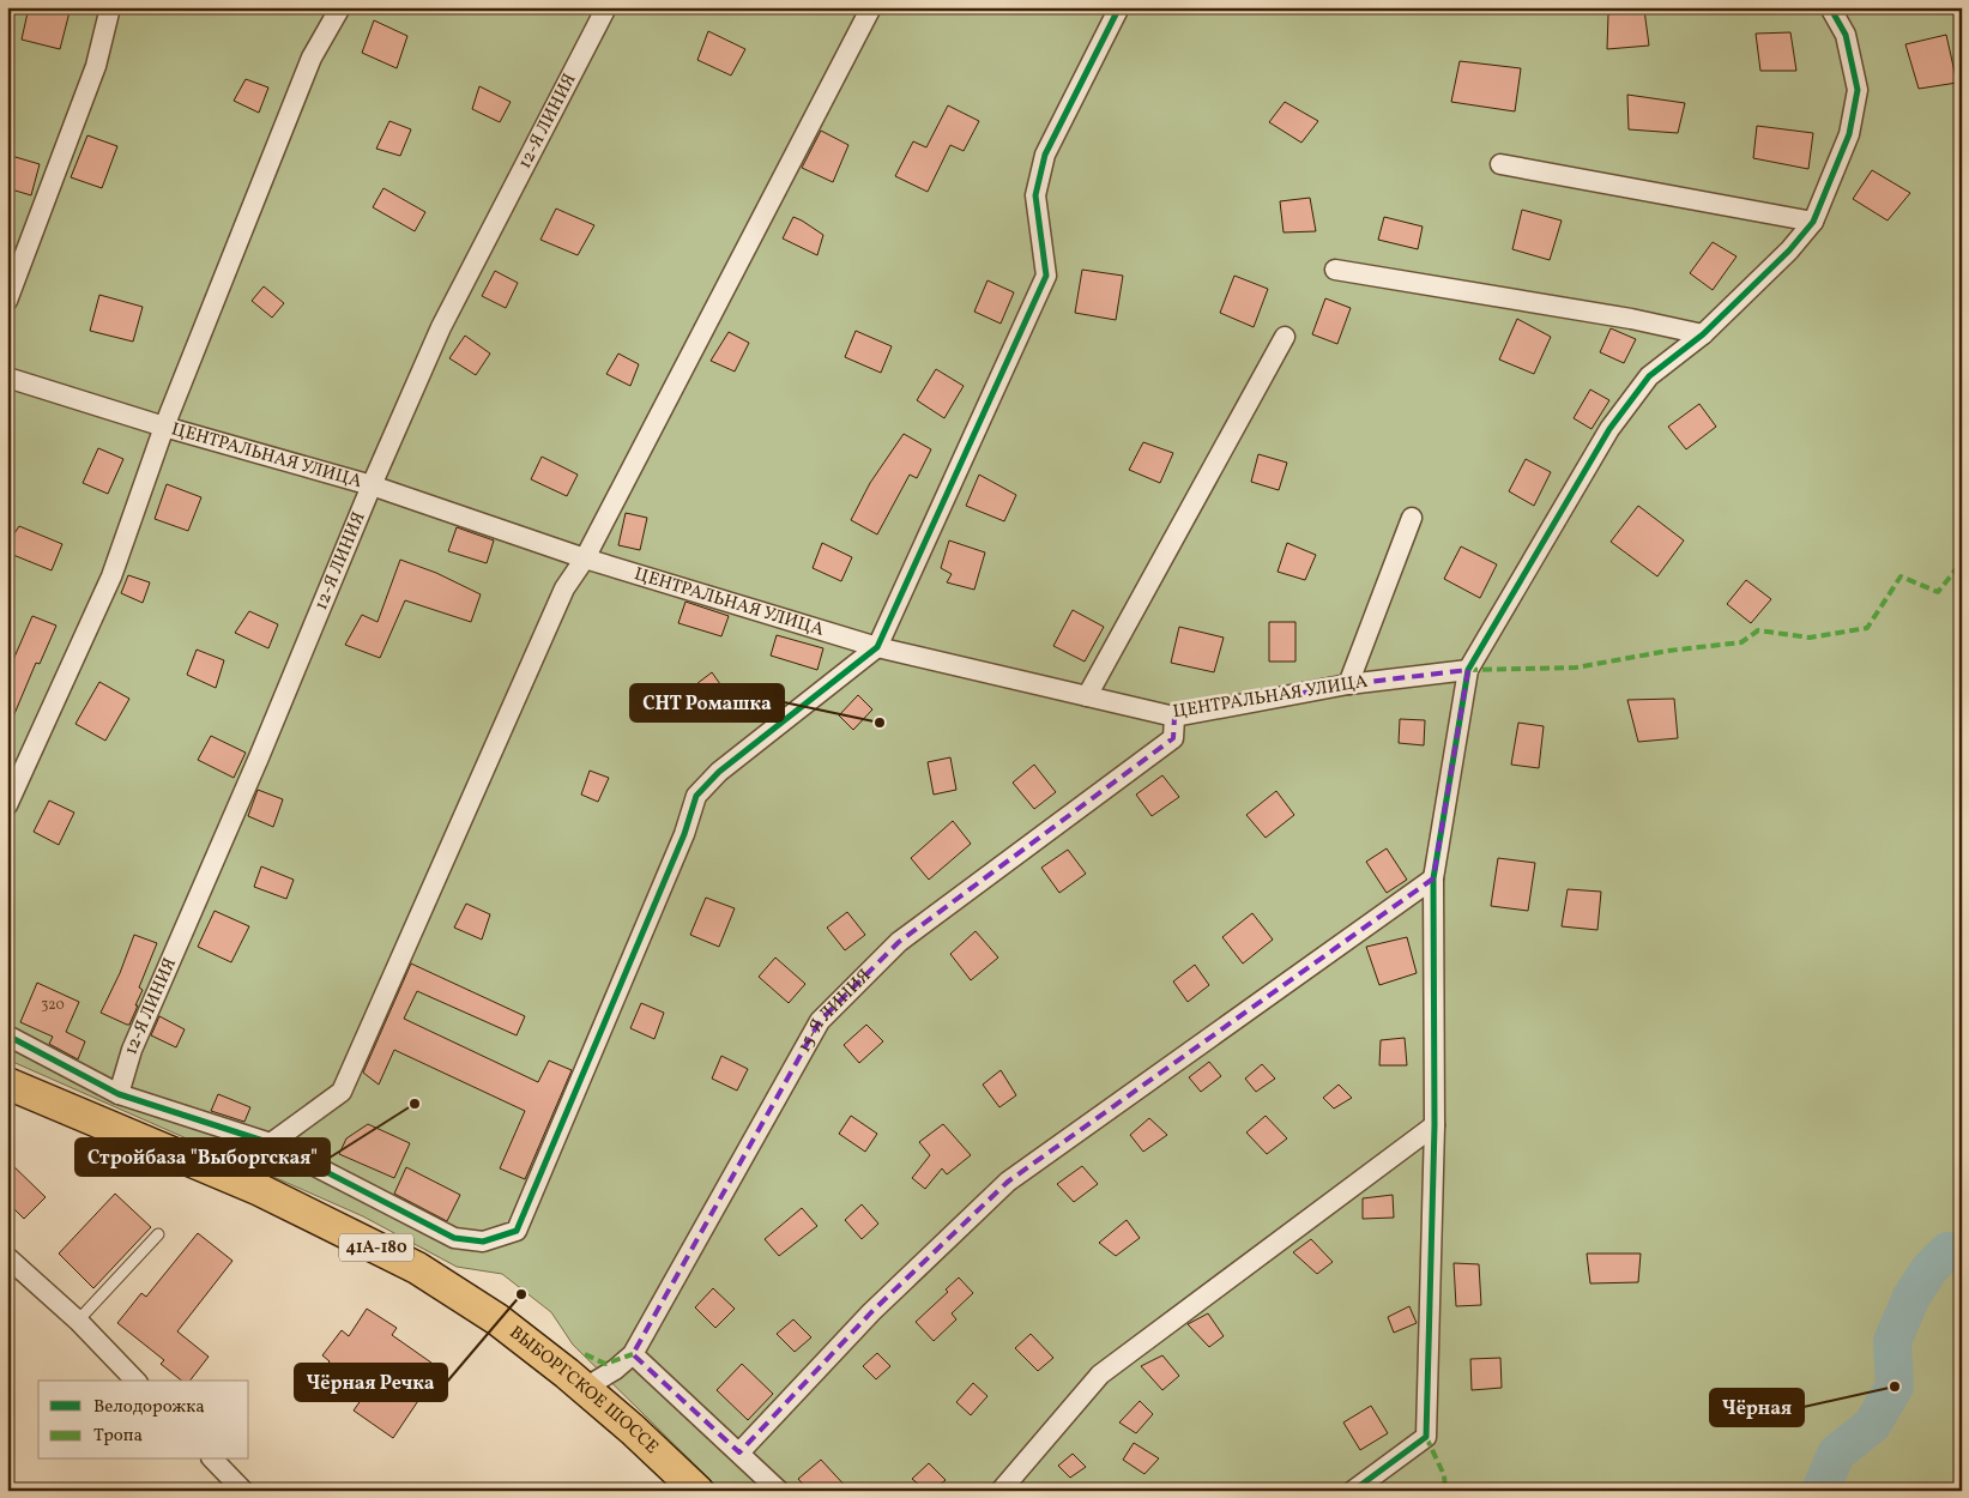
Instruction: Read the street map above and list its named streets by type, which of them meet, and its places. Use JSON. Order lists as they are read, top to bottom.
{
  "streets": {
    "main road": ["41А-180", "ВЫБОРГСКОЕ ШОССЕ"],
    "street": ["12-Я ЛИНИЯ", "ЦЕНТРАЛЬНАЯ УЛИЦА", "15-Я ЛИНИЯ"]
  },
  "crossings": [
    ["12-Я ЛИНИЯ", "ЦЕНТРАЛЬНАЯ УЛИЦА"],
    ["ЦЕНТРАЛЬНАЯ УЛИЦА", "15-Я ЛИНИЯ"],
    ["15-Я ЛИНИЯ", "ВЫБОРГСКОЕ ШОССЕ"]
  ],
  "places": [
    "СНТ Ромашка",
    "Стройбаза \"Выборгская\"",
    "Чёрная Речка",
    "Чёрная"
  ],
  "house_numbers": ["320"],
  "legend": ["Велодорожка", "Тропа"]
}
